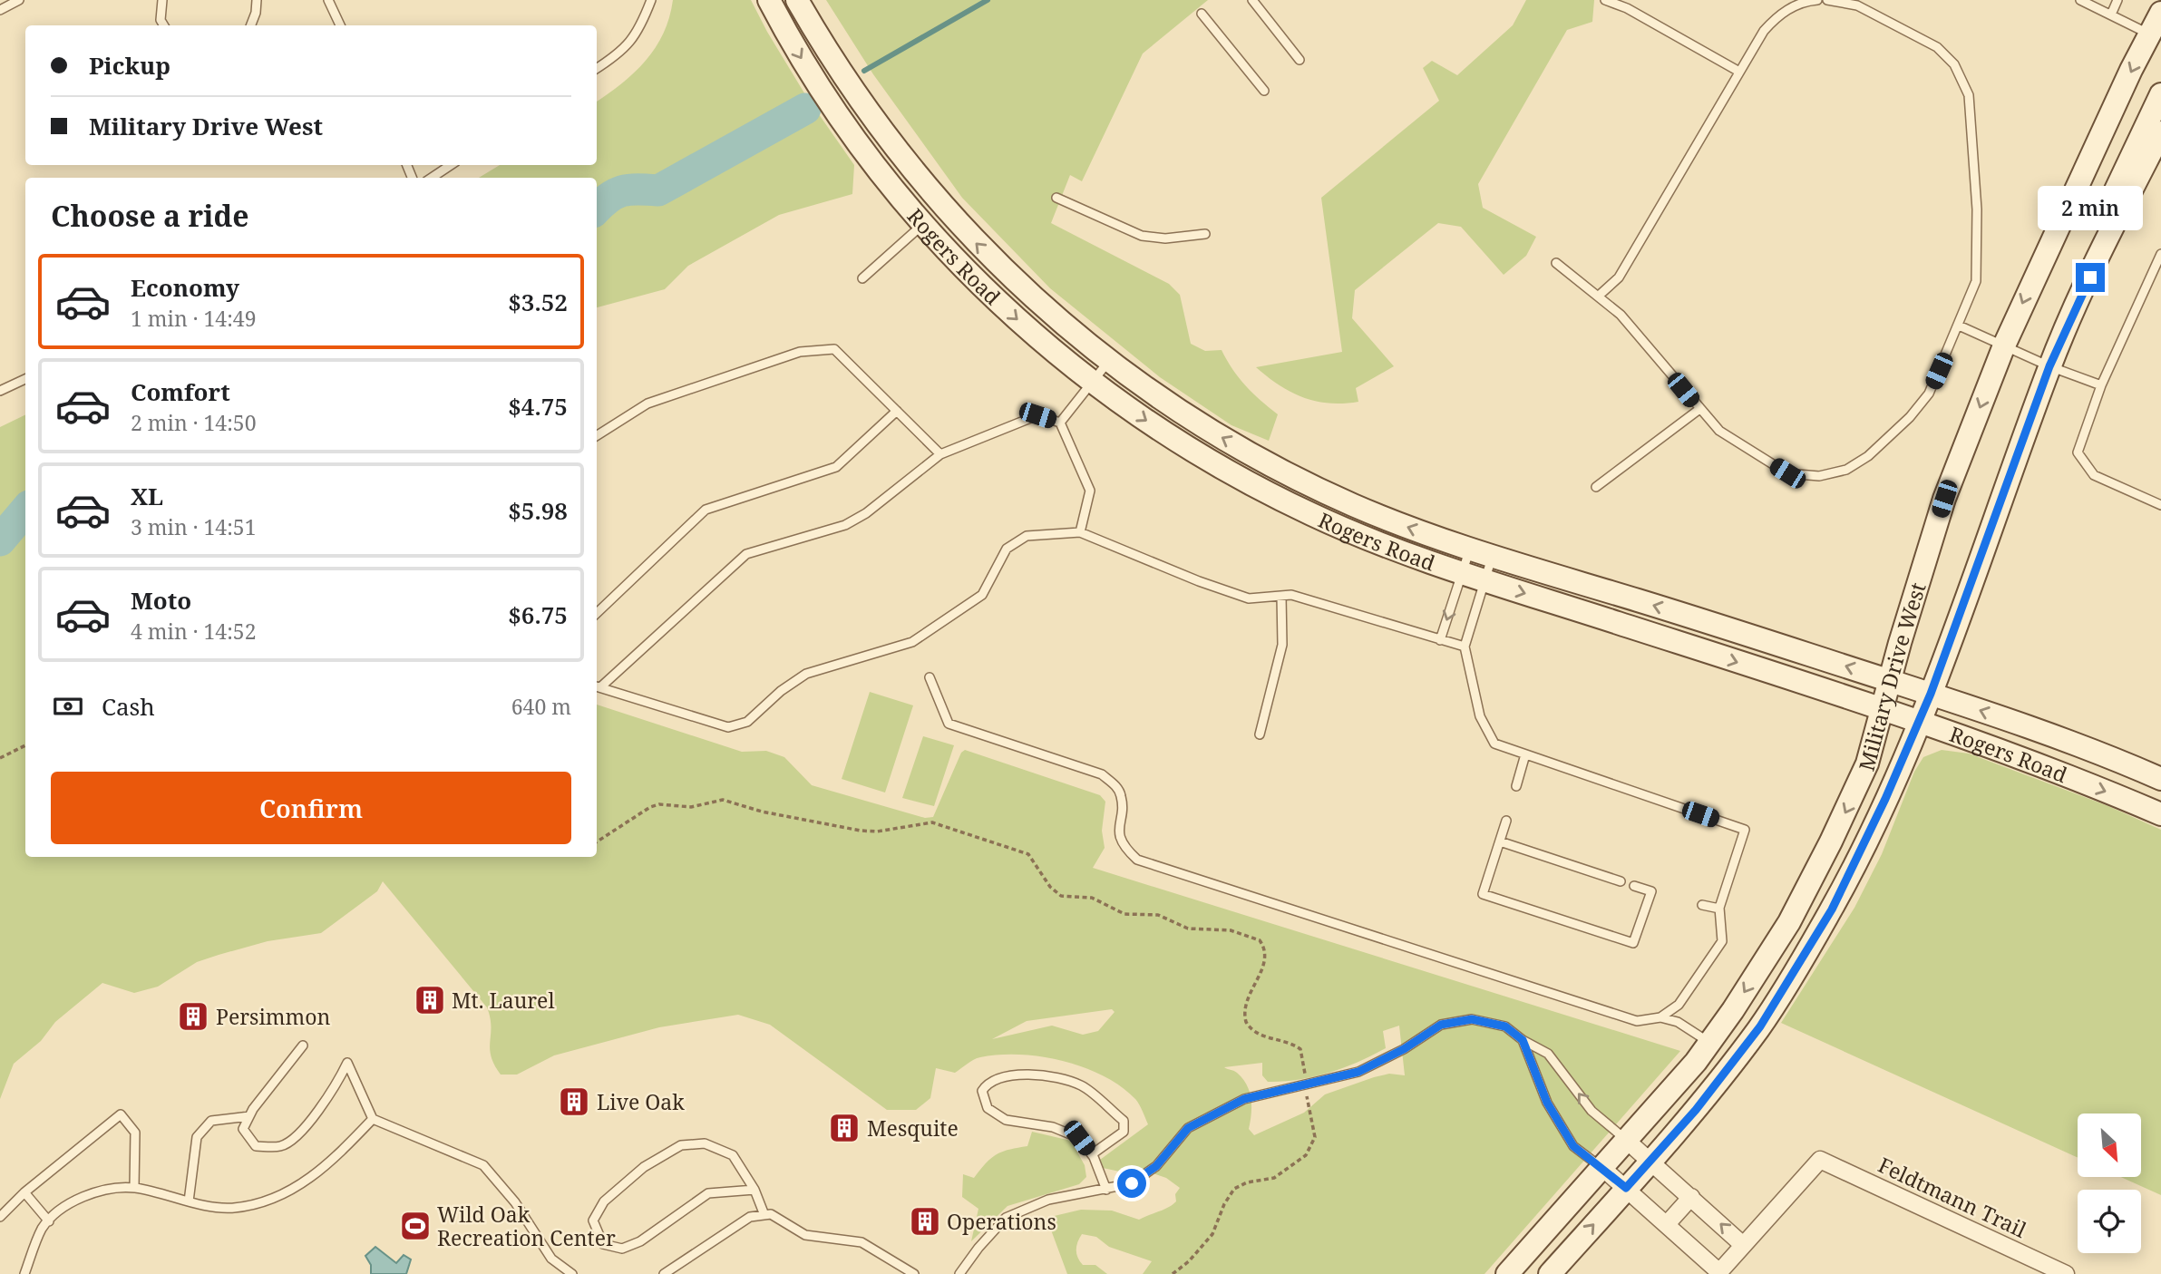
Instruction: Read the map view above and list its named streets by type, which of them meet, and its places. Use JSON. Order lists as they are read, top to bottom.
{
  "streets": {
    "main road": ["Rogers Road", "Military Drive West"],
    "street": ["Feldtmann Trail"]
  },
  "crossings": [
    ["Rogers Road", "Military Drive West"]
  ],
  "places": {
    "building": [
      "Mt. Laurel",
      "Persimmon",
      "Live Oak",
      "Mesquite",
      "Operations"
    ],
    "sports": ["Wild Oak Recreation Center"]
  },
  "north": "bottom right",
  "page": {
    "banner": ["Pickup", "Military Drive West"],
    "heading": "Choose a ride",
    "bubble": "2 min",
    "list": [
      {
        "name": "Economy",
        "note": "1 min · 14:49",
        "value": "$3.52"
      },
      {
        "name": "Comfort",
        "note": "2 min · 14:50",
        "value": "$4.75"
      },
      {
        "name": "XL",
        "note": "3 min · 14:51",
        "value": "$5.98"
      },
      {
        "name": "Moto",
        "note": "4 min · 14:52",
        "value": "$6.75"
      }
    ],
    "pay": ["Cash", "640 m"],
    "buttons": "Confirm"
  }
}
